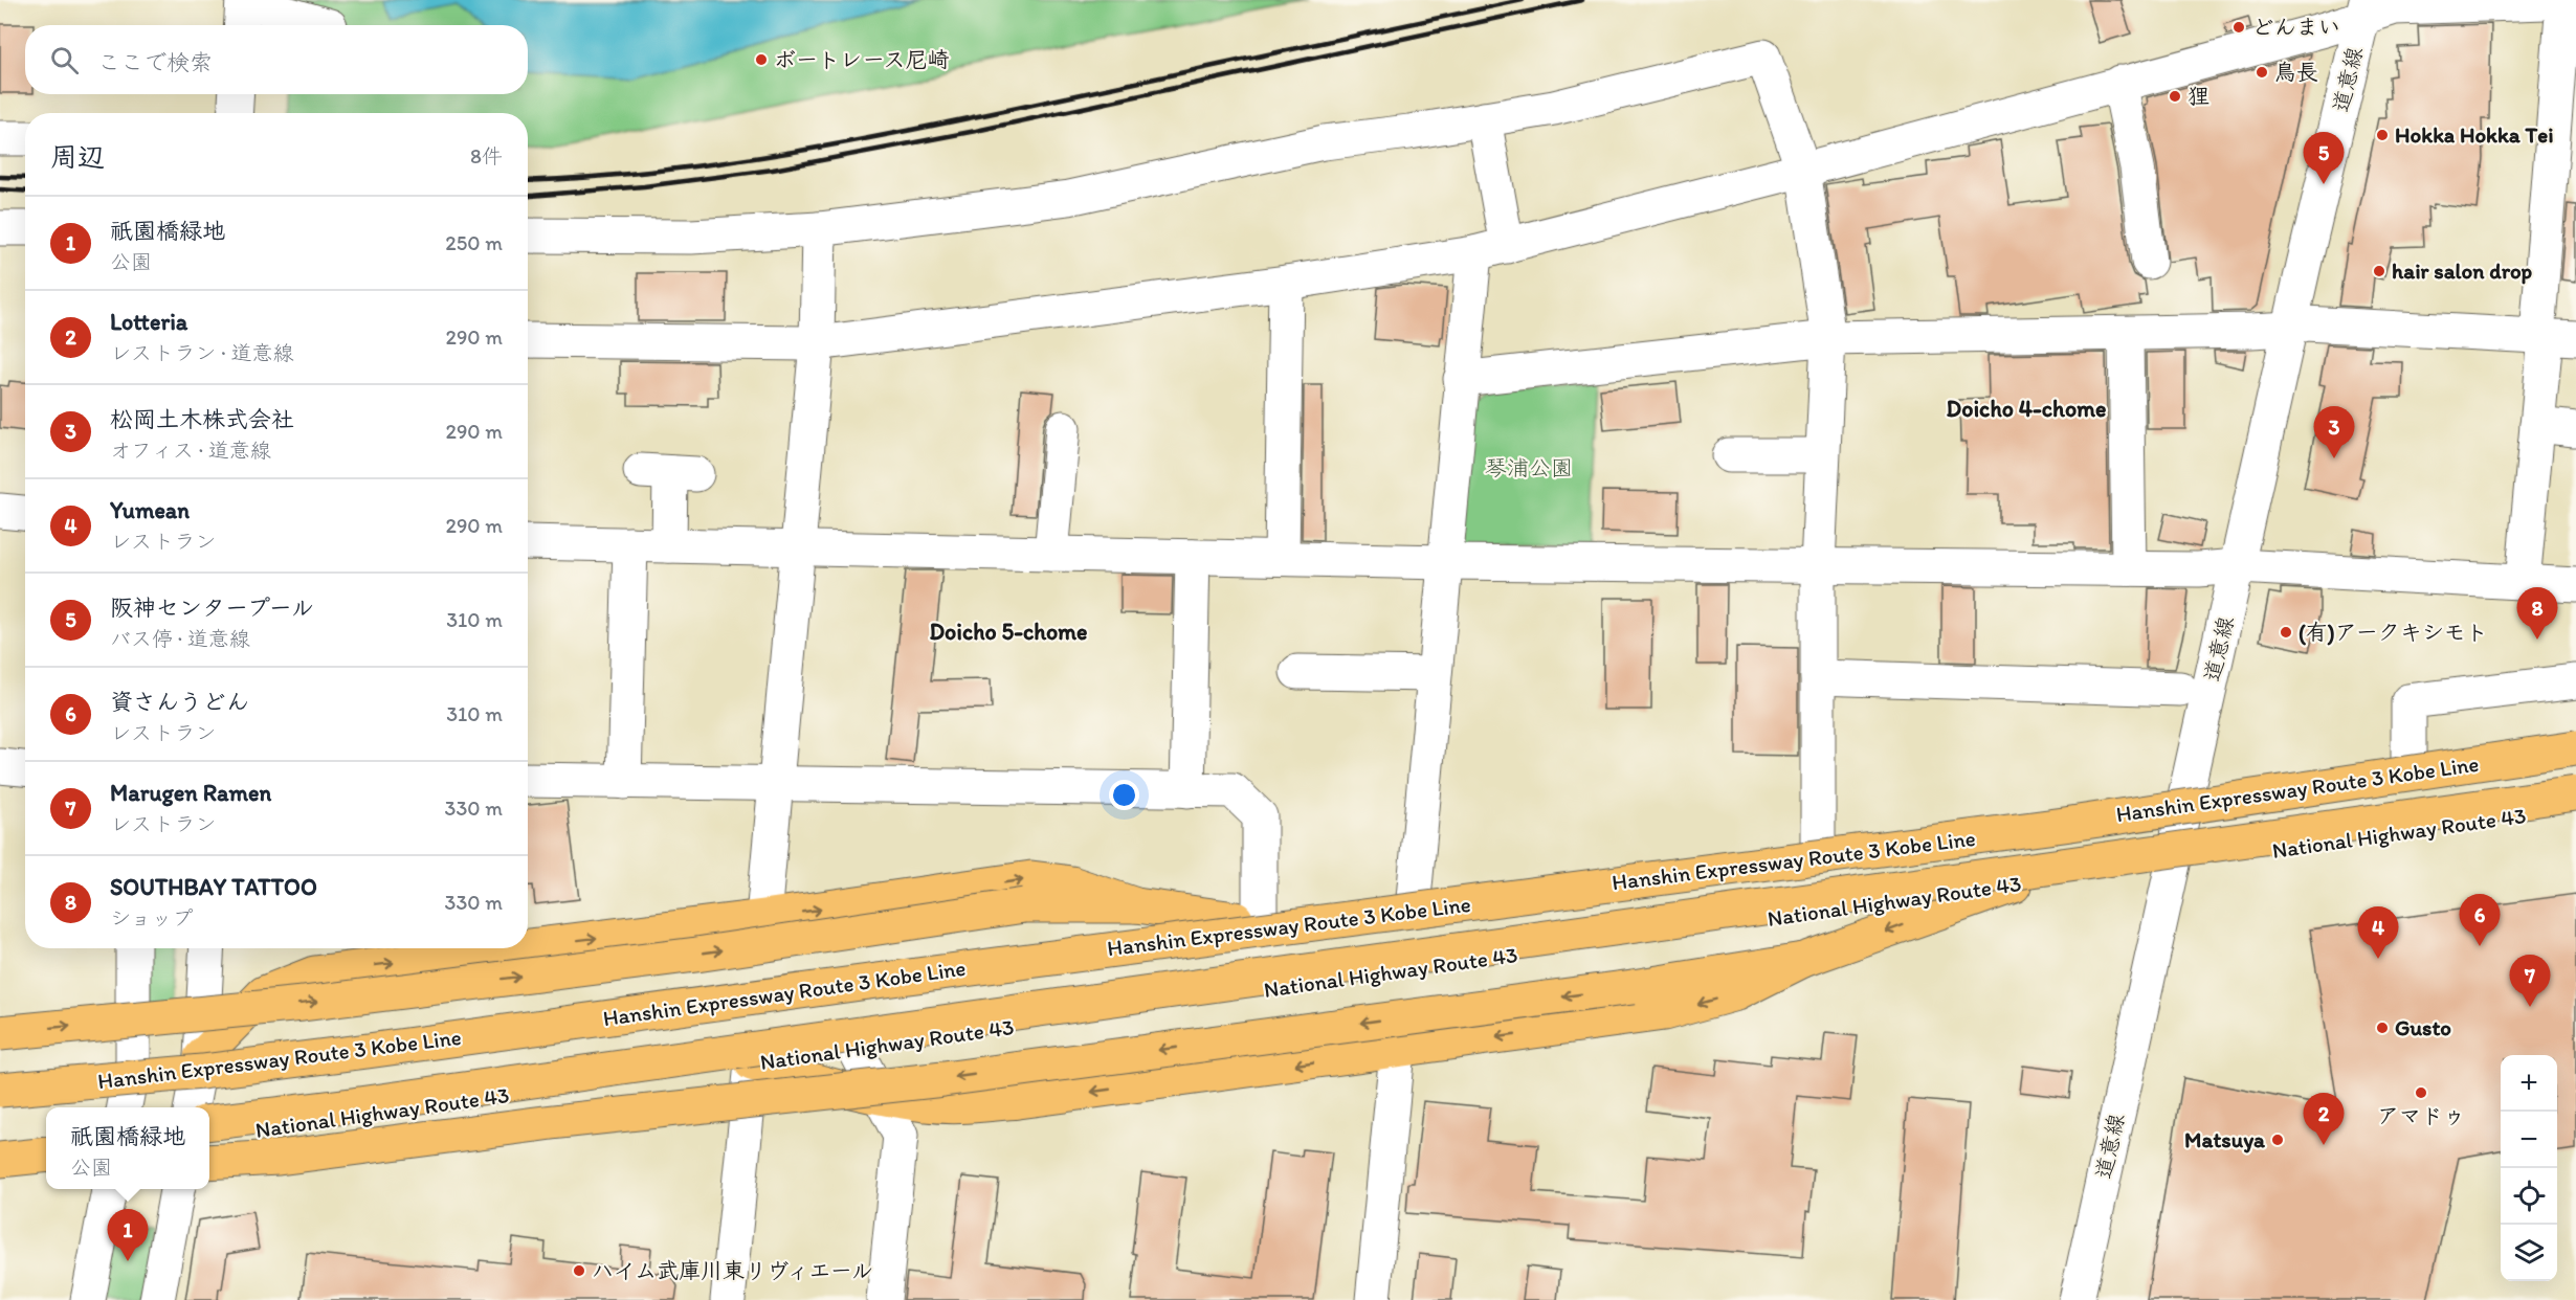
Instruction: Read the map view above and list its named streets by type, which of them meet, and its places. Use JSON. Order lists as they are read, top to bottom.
{
  "streets": {
    "highway": ["Hanshin Expressway Route 3 Kobe Line", "National Highway Route 43"],
    "street": ["道意線"]
  },
  "crossings": [
    ["道意線", "National Highway Route 43"]
  ],
  "districts": ["Doicho 4-chome", "Doicho 5-chome"],
  "parks": ["琴浦公園"],
  "places": [
    "どんまい",
    "ボートレース尼崎",
    "鳥長",
    "狸",
    "Hokka Hokka Tei",
    "hair salon drop",
    "(有)アークキシモト",
    "Gusto",
    "アマドゥ",
    "Matsuya",
    "ハイム武庫川東リヴィエール"
  ],
  "page": {
    "search": "ここで検索",
    "heading": ["周辺", "8件"],
    "pins": [
      "5",
      "3",
      "8",
      "6",
      "4",
      "7",
      "2",
      "1"
    ],
    "list": [
      {
        "mark": "1",
        "name": "祇園橋緑地",
        "note": "公園",
        "value": "250 m"
      },
      {
        "mark": "2",
        "name": "Lotteria",
        "note": "レストラン · 道意線",
        "value": "290 m"
      },
      {
        "mark": "3",
        "name": "松岡土木株式会社",
        "note": "オフィス · 道意線",
        "value": "290 m"
      },
      {
        "mark": "4",
        "name": "Yumean",
        "note": "レストラン",
        "value": "290 m"
      },
      {
        "mark": "5",
        "name": "阪神センタープール",
        "note": "バス停 · 道意線",
        "value": "310 m"
      },
      {
        "mark": "6",
        "name": "資さんうどん",
        "note": "レストラン",
        "value": "310 m"
      },
      {
        "mark": "7",
        "name": "Marugen Ramen",
        "note": "レストラン",
        "value": "330 m"
      },
      {
        "mark": "8",
        "name": "SOUTHBAY TATTOO",
        "note": "ショップ",
        "value": "330 m"
      }
    ],
    "map_buttons": ["+", "−"],
    "popup": ["祇園橋緑地", "公園"]
  }
}
